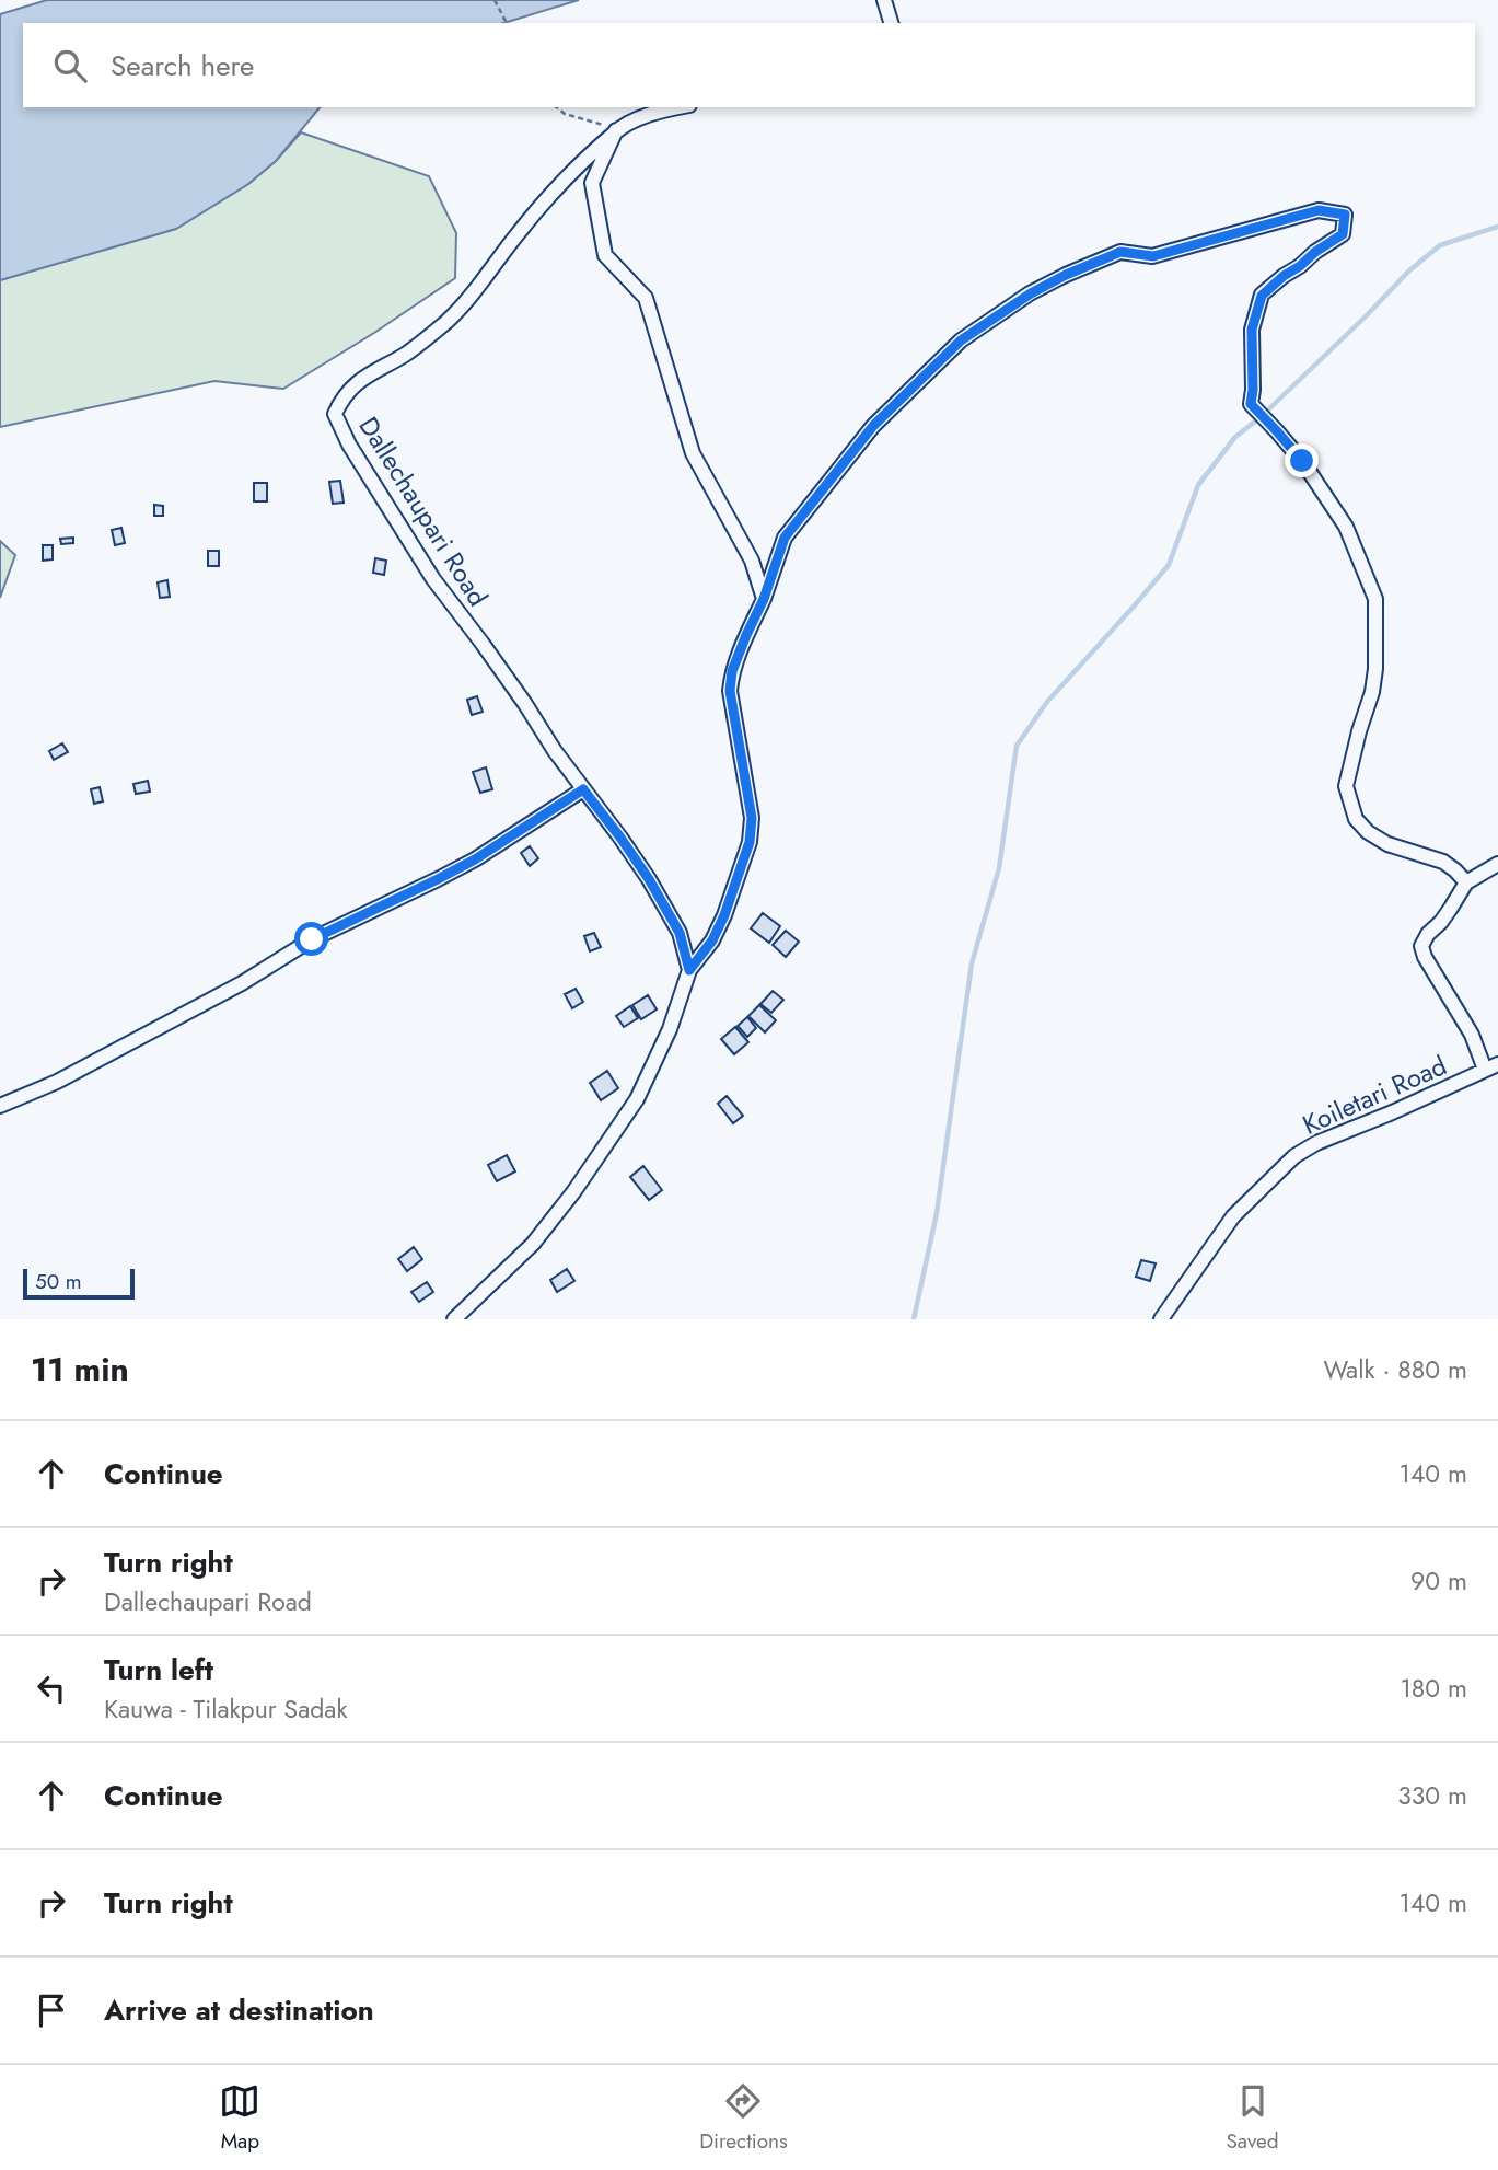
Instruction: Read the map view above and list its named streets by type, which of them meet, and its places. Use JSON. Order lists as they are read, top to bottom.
{
  "streets": {
    "street": ["Dallechaupari Road", "Koiletari Road"]
  },
  "scale_bar": "50 m",
  "page": {
    "search": "Search here",
    "scale": "50 m",
    "heading": ["11 min", "Walk · 880 m"],
    "list": [
      ["Continue", "140 m"],
      ["Turn right", "Dallechaupari Road", "90 m"],
      ["Turn left", "Kauwa - Tilakpur Sadak", "180 m"],
      ["Continue", "330 m"],
      ["Turn right", "140 m"],
      "Arrive at destination"
    ],
    "nav": ["Map", "Directions", "Saved"]
  }
}
